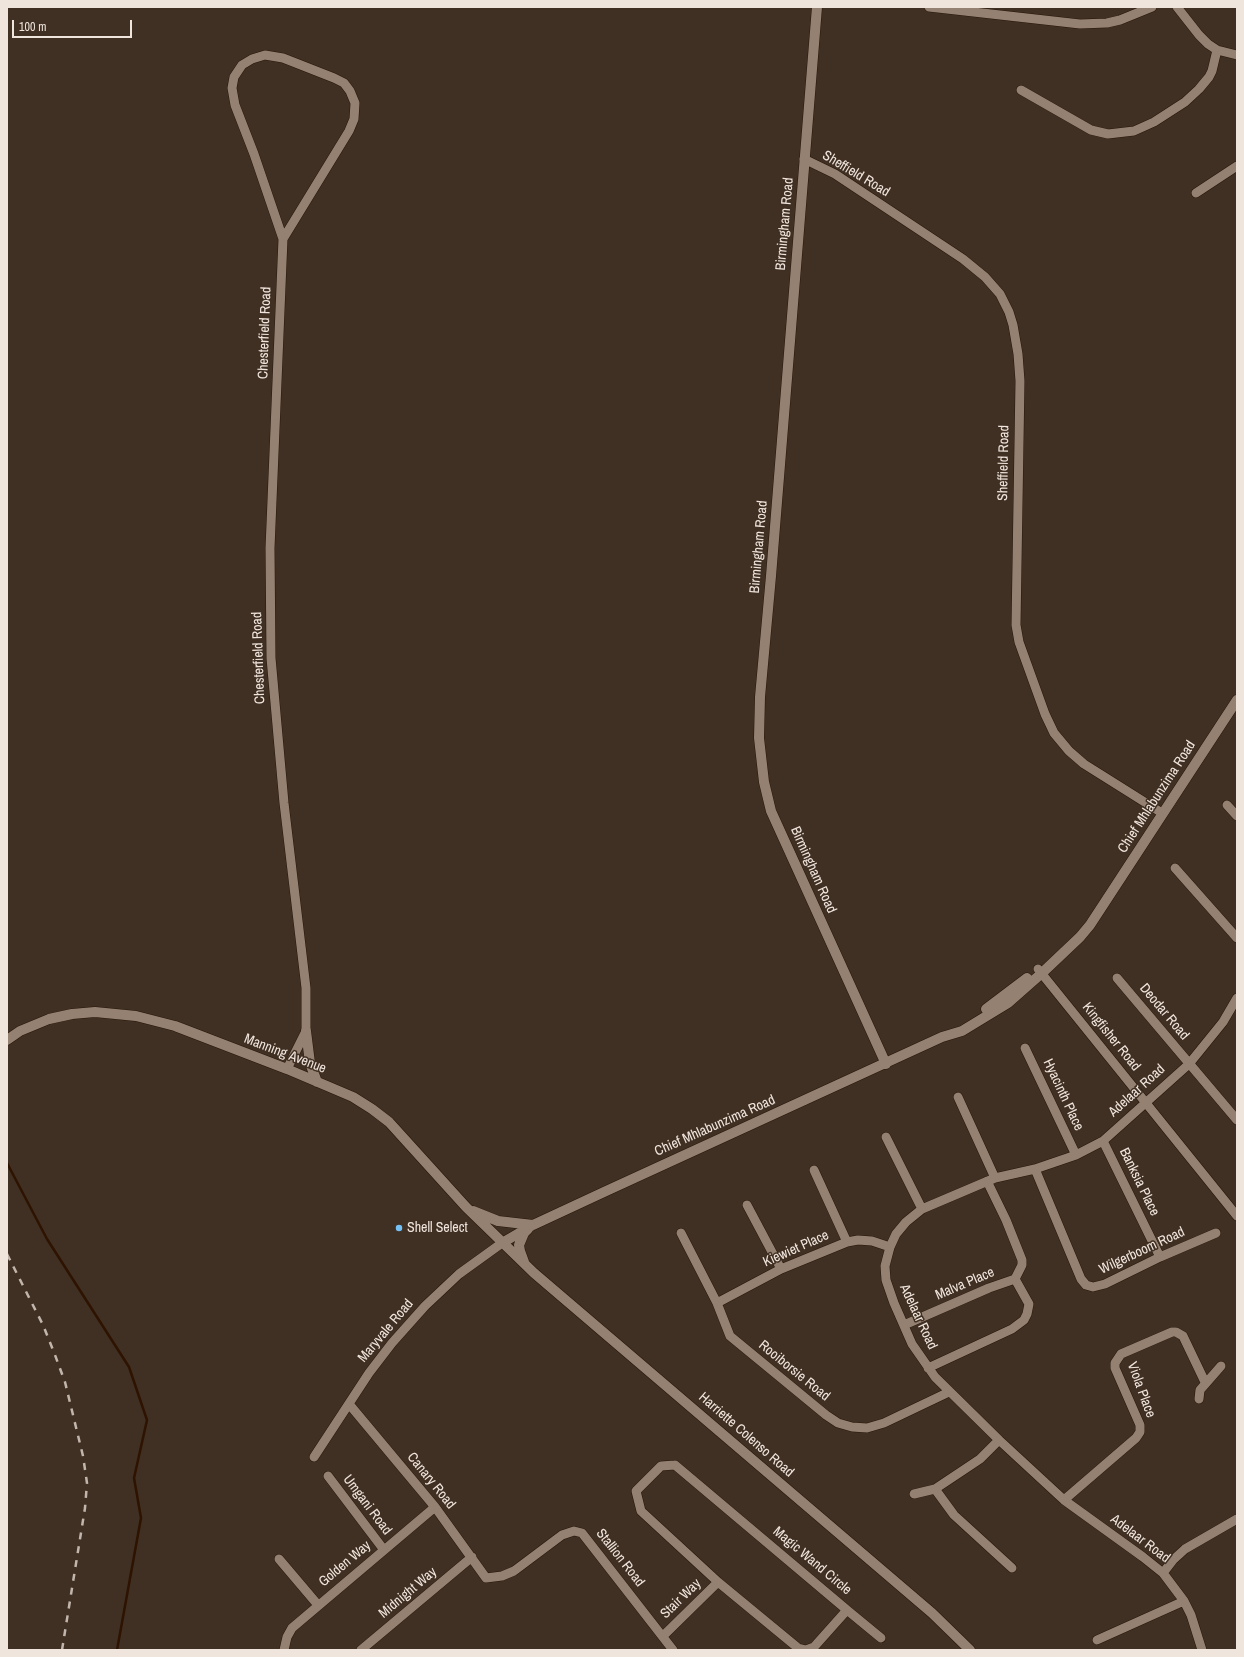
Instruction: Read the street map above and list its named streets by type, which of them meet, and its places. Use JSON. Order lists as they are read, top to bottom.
{
  "streets": {
    "street": [
      "Sheffield Road",
      "Birmingham Road",
      "Chesterfield Road",
      "Chief Mhlabunzima Road",
      "Deodar Road",
      "Kingfisher Road",
      "Manning Avenue",
      "Adelaar Road",
      "Hyacinth Place",
      "Banksia Place",
      "Kiewiet Place",
      "Wilgerboom Road",
      "Malva Place",
      "Maryvale Road",
      "Rooiborsie Road",
      "Viola Place",
      "Harriette Colenso Road",
      "Canary Road",
      "Umgani Road",
      "Stallion Road",
      "Magic Wand Circle",
      "Golden Way",
      "Midnight Way",
      "Stair Way"
    ]
  },
  "crossings": [
    ["Sheffield Road", "Birmingham Road"],
    ["Sheffield Road", "Chief Mhlabunzima Road"],
    ["Birmingham Road", "Chief Mhlabunzima Road"],
    ["Chesterfield Road", "Manning Avenue"],
    ["Chief Mhlabunzima Road", "Kingfisher Road"],
    ["Chief Mhlabunzima Road", "Manning Avenue"],
    ["Chief Mhlabunzima Road", "Maryvale Road"],
    ["Chief Mhlabunzima Road", "Harriette Colenso Road"],
    ["Deodar Road", "Adelaar Road"],
    ["Kingfisher Road", "Adelaar Road"],
    ["Manning Avenue", "Maryvale Road"],
    ["Manning Avenue", "Harriette Colenso Road"],
    ["Adelaar Road", "Hyacinth Place"],
    ["Adelaar Road", "Banksia Place"],
    ["Adelaar Road", "Kiewiet Place"],
    ["Adelaar Road", "Wilgerboom Road"],
    ["Adelaar Road", "Malva Place"],
    ["Adelaar Road", "Rooiborsie Road"],
    ["Adelaar Road", "Viola Place"],
    ["Banksia Place", "Wilgerboom Road"],
    ["Kiewiet Place", "Rooiborsie Road"],
    ["Maryvale Road", "Harriette Colenso Road"],
    ["Maryvale Road", "Canary Road"],
    ["Canary Road", "Stallion Road"],
    ["Canary Road", "Golden Way"],
    ["Canary Road", "Midnight Way"],
    ["Umgani Road", "Golden Way"],
    ["Stallion Road", "Stair Way"],
    ["Magic Wand Circle", "Stair Way"]
  ],
  "places": ["Shell Select"],
  "scale_bar": "100 m"
}
